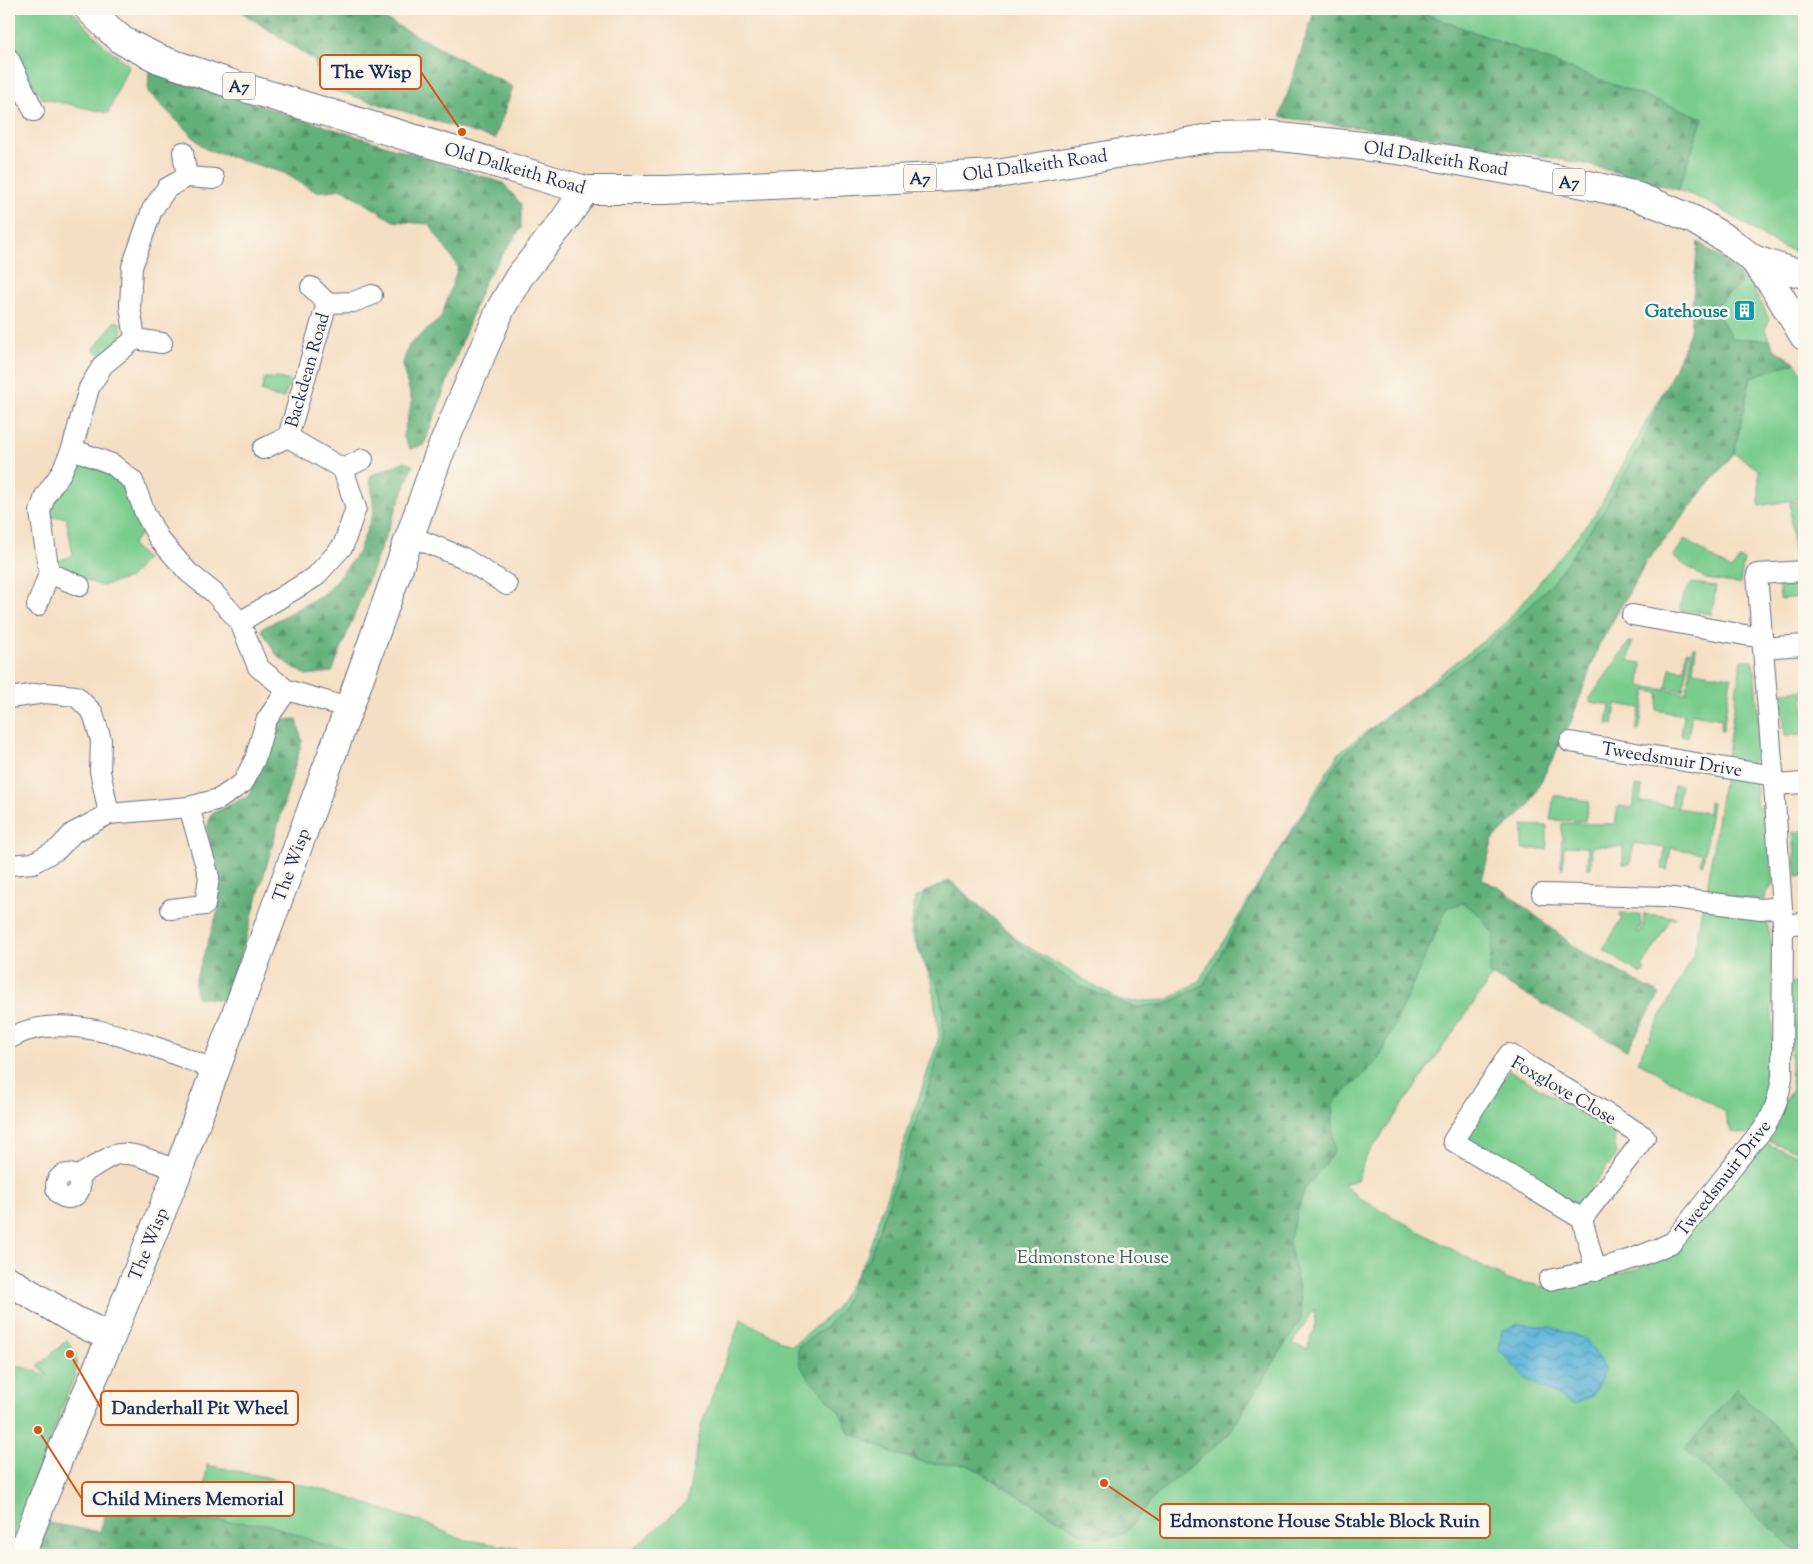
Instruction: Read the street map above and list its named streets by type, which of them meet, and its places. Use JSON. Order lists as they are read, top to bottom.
{
  "streets": {
    "main road": ["A7", "Old Dalkeith Road", "The Wisp"],
    "street": ["Backdean Road", "Tweedsmuir Drive", "Foxglove Close"]
  },
  "crossings": [
    ["Old Dalkeith Road", "The Wisp"]
  ],
  "parks": ["Edmonstone House"],
  "places": {
    "other": [
      "The Wisp",
      "Danderhall Pit Wheel",
      "Child Miners Memorial",
      "Edmonstone House Stable Block Ruin"
    ],
    "building": ["Gatehouse"]
  }
}
